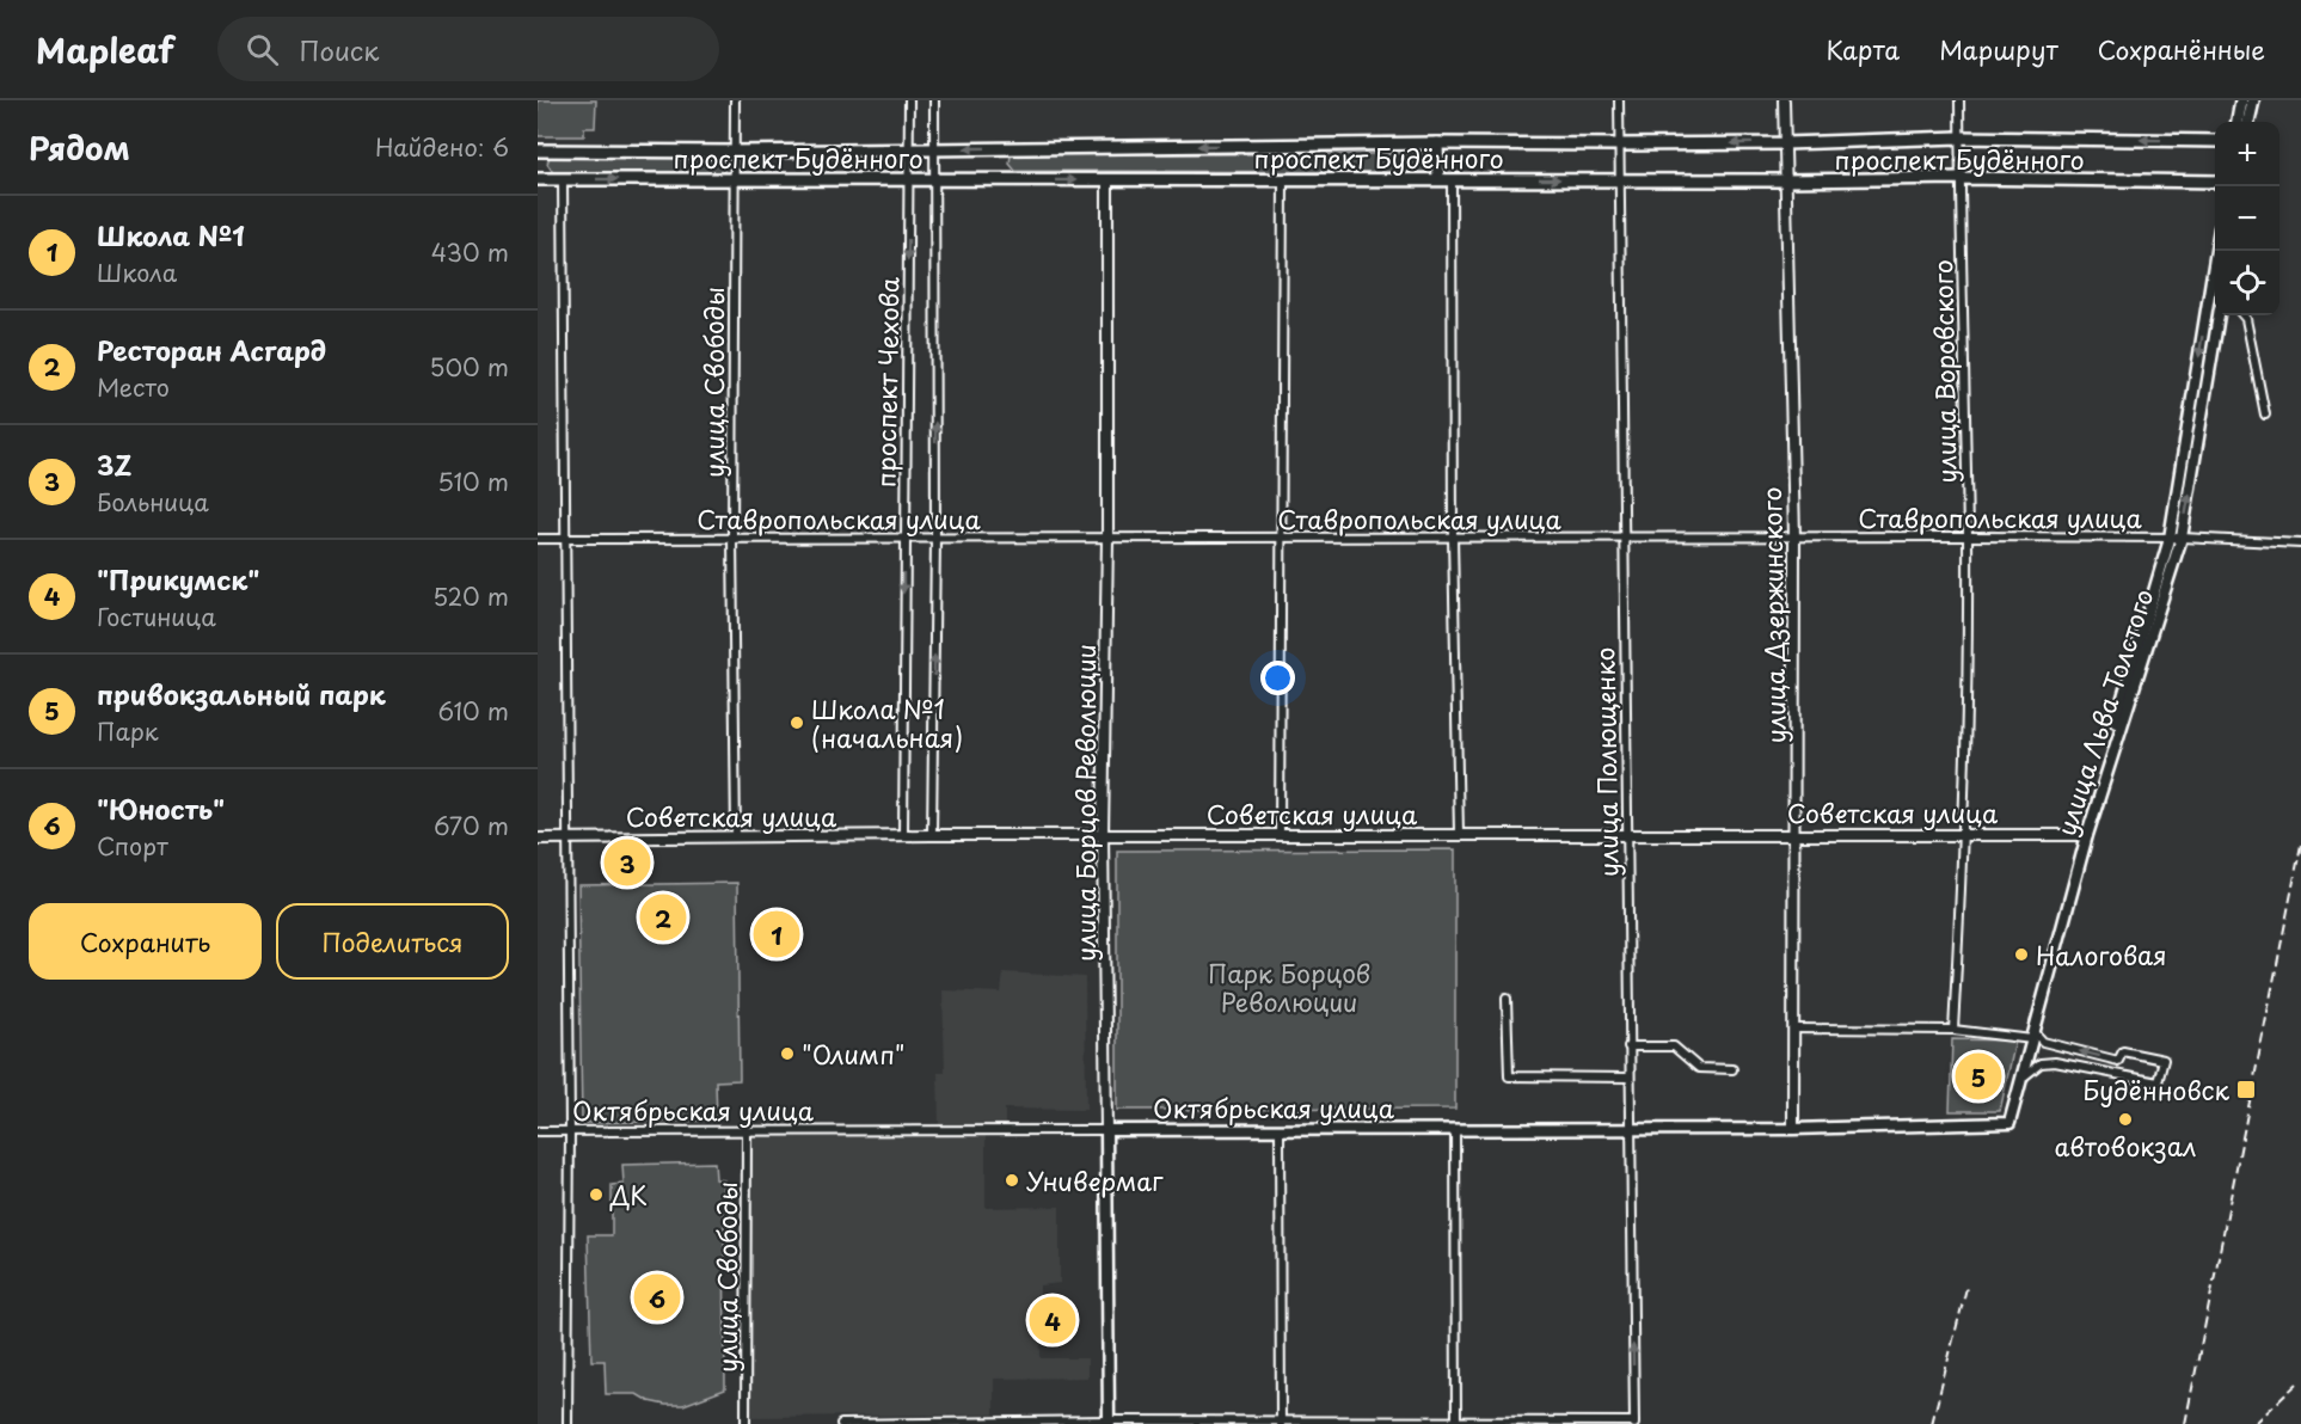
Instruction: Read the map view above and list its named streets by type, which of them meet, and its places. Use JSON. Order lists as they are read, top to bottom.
{
  "streets": {
    "main road": [
      "проспект Будённого",
      "улица Льва Толстого",
      "улица Борцов Революции",
      "Октябрьская улица"
    ],
    "street": [
      "улица Воровского",
      "улица Свободы",
      "проспект Чехова",
      "Ставропольская улица",
      "улица Дзержинского",
      "улица Полющенко",
      "Советская улица"
    ]
  },
  "crossings": [
    ["проспект Будённого", "улица Воровского"],
    ["проспект Будённого", "улица Свободы"],
    ["проспект Будённого", "проспект Чехова"],
    ["проспект Будённого", "улица Дзержинского"],
    ["проспект Будённого", "улица Полющенко"],
    ["проспект Будённого", "улица Борцов Революции"],
    ["улица Воровского", "Ставропольская улица"],
    ["улица Воровского", "Советская улица"],
    ["улица Свободы", "Ставропольская улица"],
    ["улица Свободы", "Советская улица"],
    ["улица Свободы", "Октябрьская улица"],
    ["проспект Чехова", "Ставропольская улица"],
    ["проспект Чехова", "Советская улица"],
    ["Ставропольская улица", "улица Дзержинского"],
    ["Ставропольская улица", "улица Льва Толстого"],
    ["Ставропольская улица", "улица Полющенко"],
    ["Ставропольская улица", "улица Борцов Революции"],
    ["улица Дзержинского", "Советская улица"],
    ["улица Дзержинского", "Октябрьская улица"],
    ["улица Льва Толстого", "Советская улица"],
    ["улица Льва Толстого", "Октябрьская улица"],
    ["улица Полющенко", "Советская улица"],
    ["улица Полющенко", "Октябрьская улица"],
    ["улица Борцов Революции", "Советская улица"],
    ["улица Борцов Революции", "Октябрьская улица"]
  ],
  "parks": ["Парк Борцов Революции"],
  "places": {
    "other": [
      "Школа №1 (начальная)",
      "Налоговая",
      "\"Олимп\"",
      "автовокзал",
      "Универмаг",
      "ДК"
    ],
    "transit": ["Будённовск"]
  },
  "page": {
    "header": "Mapleaf",
    "search": "Поиск",
    "nav": ["Карта", "Маршрут", "Сохранённые"],
    "heading": ["Рядом", "Найдено: 6"],
    "map_buttons": ["+", "−"],
    "list": [
      {
        "mark": "1",
        "name": "Школа №1",
        "note": "Школа",
        "value": "430 m"
      },
      {
        "mark": "2",
        "name": "Ресторан Асгард",
        "note": "Место",
        "value": "500 m"
      },
      {
        "mark": "3",
        "name": "3Z",
        "note": "Больница",
        "value": "510 m"
      },
      {
        "mark": "4",
        "name": "\"Прикумск\"",
        "note": "Гостиница",
        "value": "520 m"
      },
      {
        "mark": "5",
        "name": "привокзальный парк",
        "note": "Парк",
        "value": "610 m"
      },
      {
        "mark": "6",
        "name": "\"Юность\"",
        "note": "Спорт",
        "value": "670 m"
      }
    ],
    "pins": [
      "3",
      "2",
      "1",
      "5",
      "6",
      "4"
    ],
    "buttons": ["Сохранить", "Поделиться"]
  }
}
